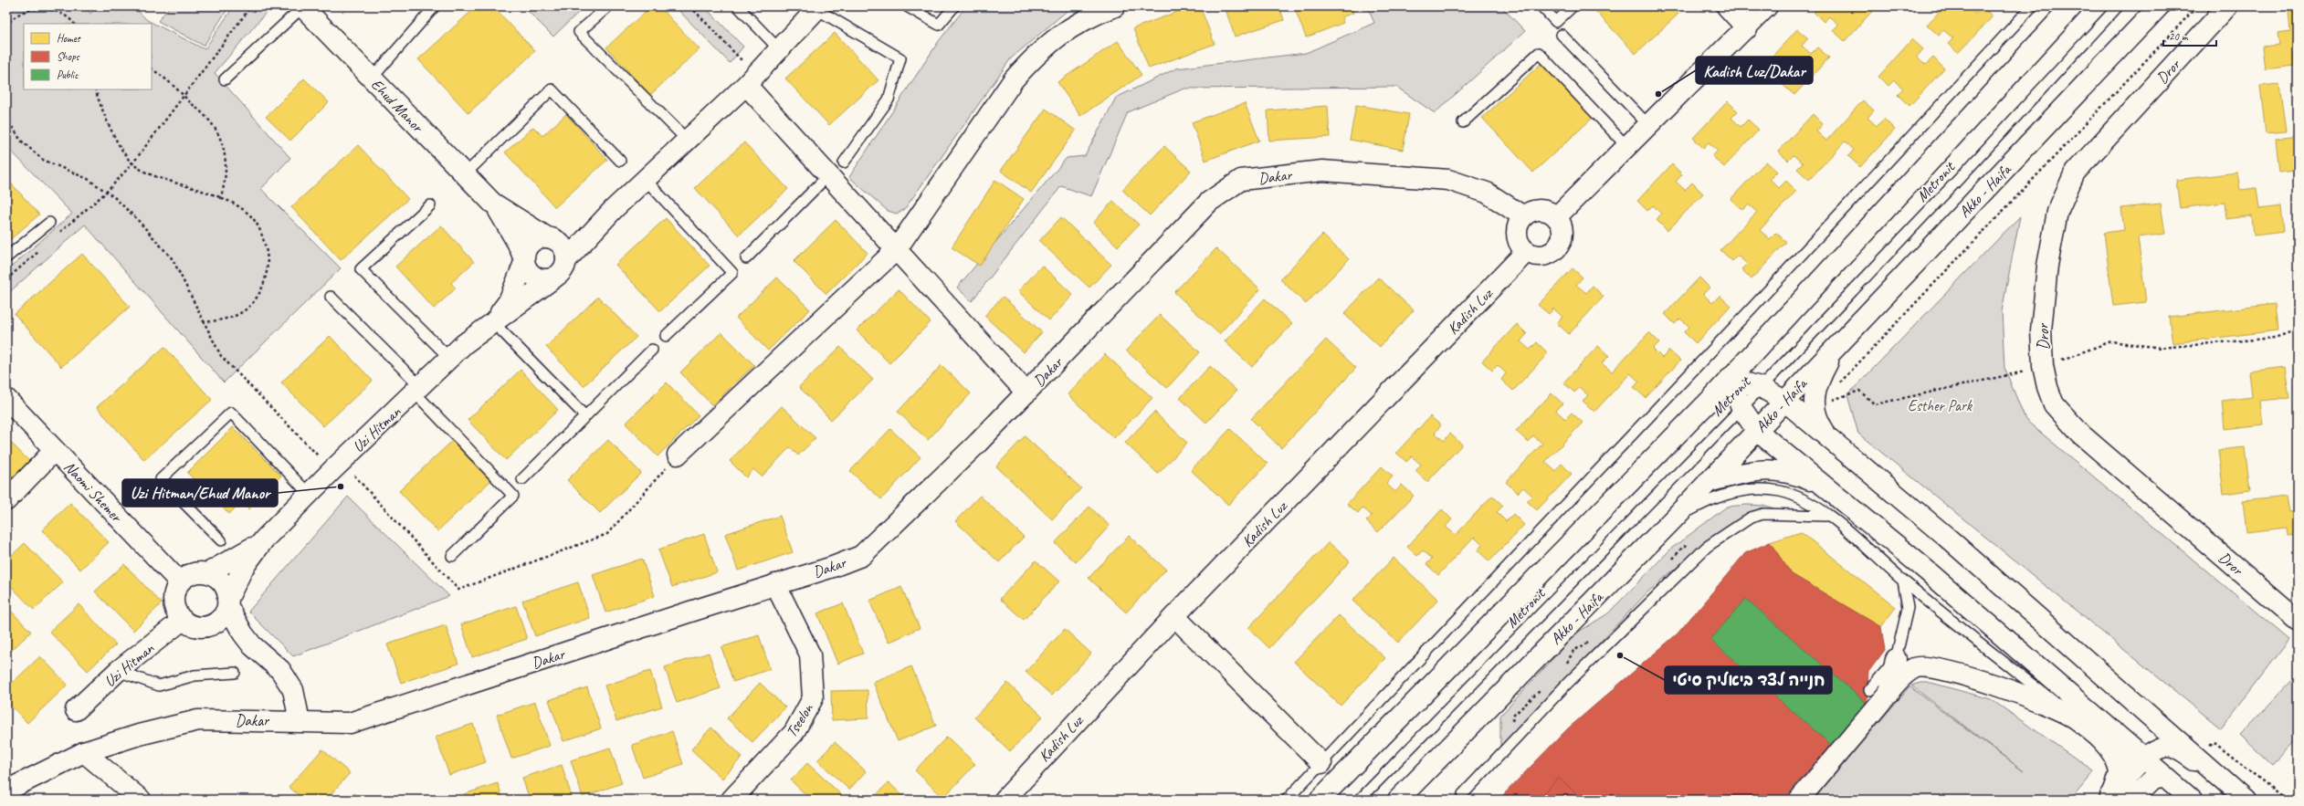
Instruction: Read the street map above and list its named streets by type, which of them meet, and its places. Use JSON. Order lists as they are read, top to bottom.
{
  "streets": {
    "main road": [
      "Dror",
      "Ehud Manor",
      "Dakar",
      "Akko - Haifa",
      "Kadish Luz",
      "Uzi Hitman",
      "Naomi Shemer",
      "Tseelon"
    ],
    "lane": ["Metronit"]
  },
  "crossings": [
    ["Ehud Manor", "Uzi Hitman"],
    ["Dakar", "Kadish Luz"],
    ["Dakar", "Tseelon"],
    ["Uzi Hitman", "Naomi Shemer"]
  ],
  "parks": ["Esther Park"],
  "places": ["Kadish Luz/Dakar", "Uzi Hitman/Ehud Manor", "חנייה לצד ביאליק סיטי"],
  "legend": ["Homes", "Shops", "Public"],
  "scale_bar": "20 m"
}
